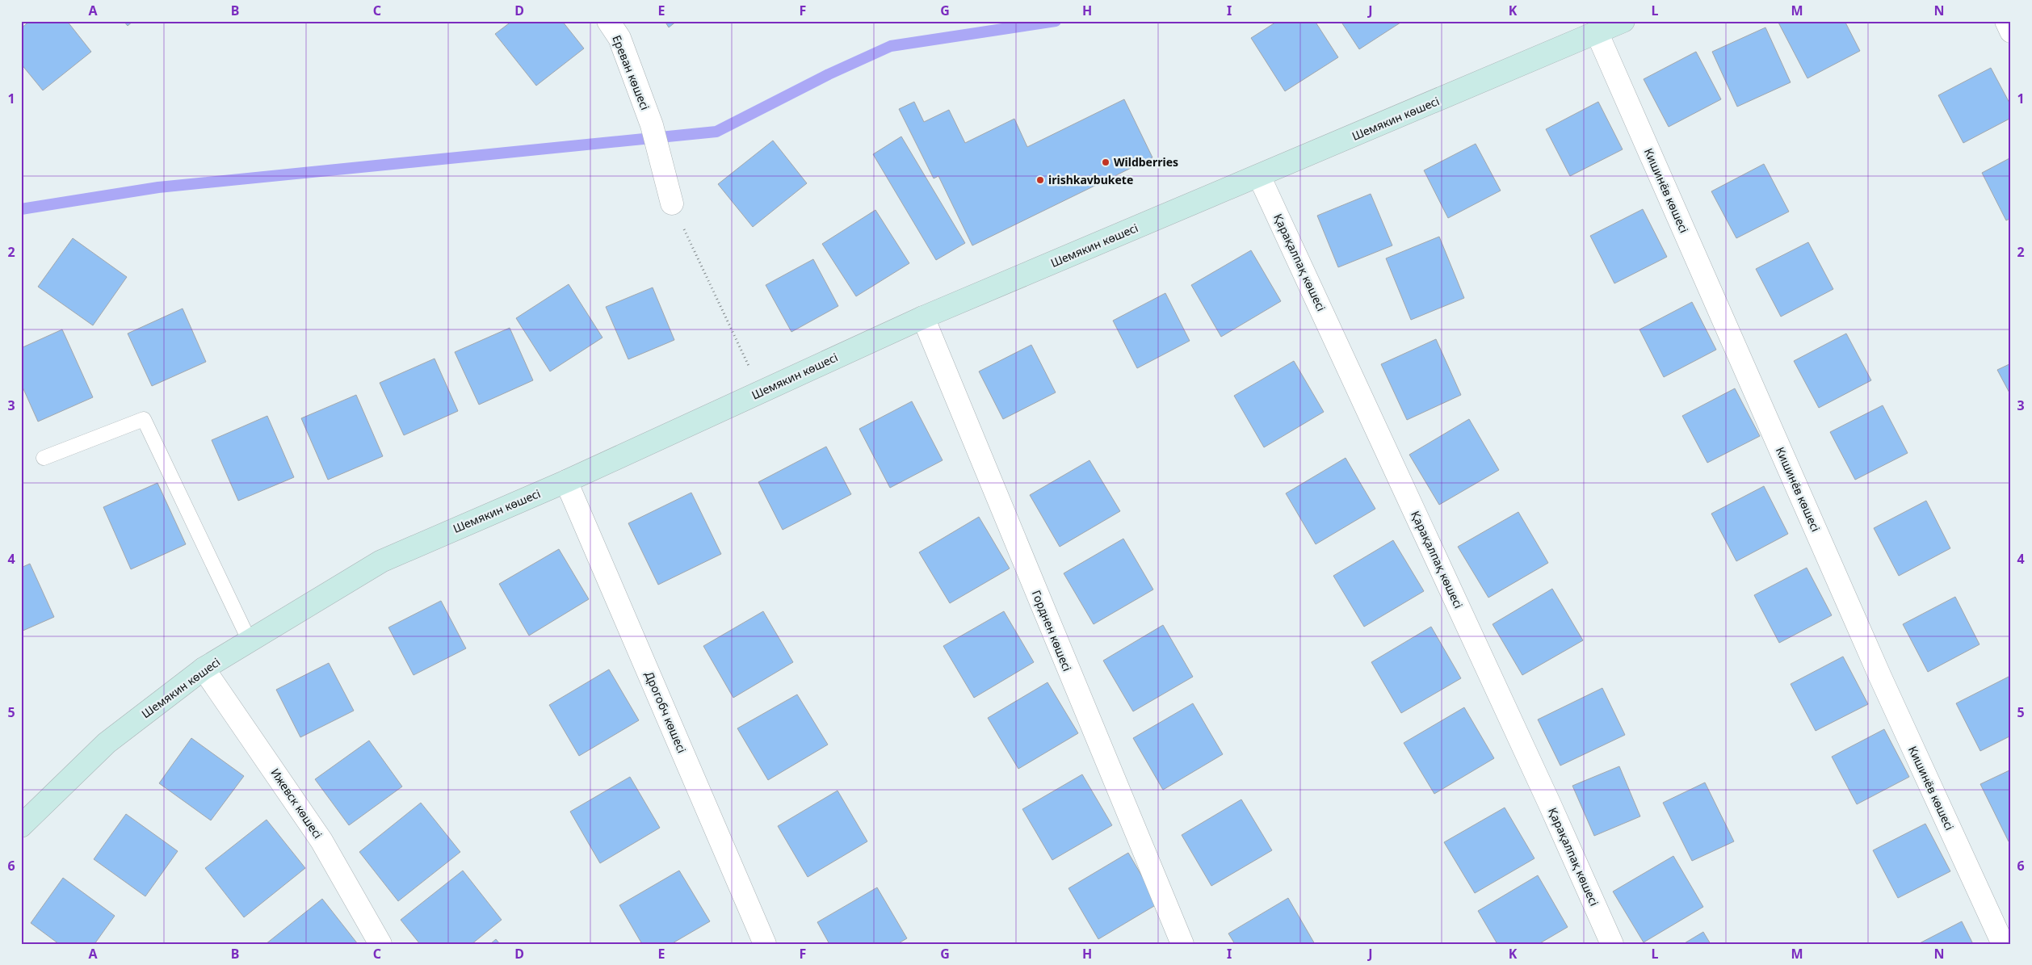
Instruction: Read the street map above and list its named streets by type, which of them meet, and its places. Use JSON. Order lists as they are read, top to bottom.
{
  "streets": {
    "main road": ["Шемякин көшесі"],
    "street": [
      "Ереван көшесі",
      "Кишинёв көшесі",
      "Қарақалпақ көшесі",
      "Горднен көшесі",
      "Дрогобч көшесі",
      "Ижевск көшесі"
    ]
  },
  "crossings": [
    ["Шемякин көшесі", "Кишинёв көшесі"],
    ["Шемякин көшесі", "Қарақалпақ көшесі"],
    ["Шемякин көшесі", "Горднен көшесі"],
    ["Шемякин көшесі", "Дрогобч көшесі"],
    ["Шемякин көшесі", "Ижевск көшесі"]
  ],
  "places": ["Wildberries", "irishkavbukete"],
  "grid": {
    "columns": [
      "A",
      "B",
      "C",
      "D",
      "E",
      "F",
      "G",
      "H",
      "I",
      "J",
      "K",
      "L",
      "M",
      "N"
    ],
    "rows": [
      "1",
      "2",
      "3",
      "4",
      "5",
      "6"
    ]
  }
}
